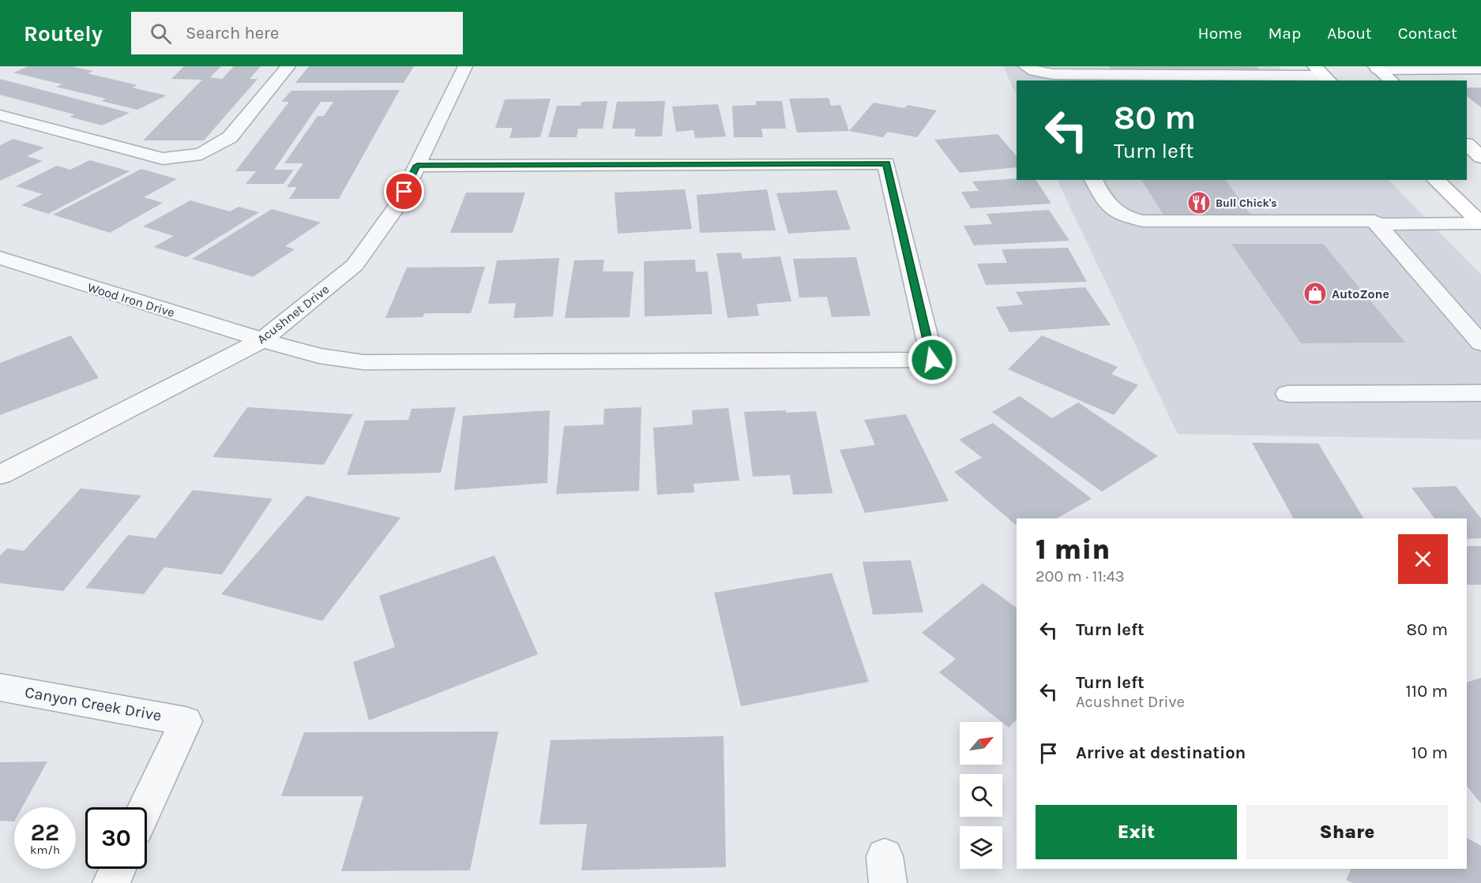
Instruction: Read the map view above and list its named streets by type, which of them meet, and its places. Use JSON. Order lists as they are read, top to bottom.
{
  "streets": {
    "street": ["Wood Iron Drive", "Acushnet Drive", "Canyon Creek Drive"]
  },
  "crossings": [
    ["Wood Iron Drive", "Acushnet Drive"]
  ],
  "places": {
    "restaurant": ["Bull Chick's"],
    "shop": ["AutoZone"]
  },
  "north": "top right",
  "page": {
    "header": "Routely",
    "search": "Search here",
    "nav": [
      "Home",
      "Map",
      "About",
      "Contact"
    ],
    "turn": ["80 m", "Turn left"],
    "heading": ["1 min", "200 m · 11:43"],
    "list": [
      {
        "name": "Turn left",
        "value": "80 m"
      },
      {
        "name": "Turn left",
        "note": "Acushnet Drive",
        "value": "110 m"
      },
      {
        "name": "Arrive at destination",
        "value": "10 m"
      }
    ],
    "buttons": ["Exit", "Share"],
    "speed": "22 km/h",
    "limit": "30"
  }
}
